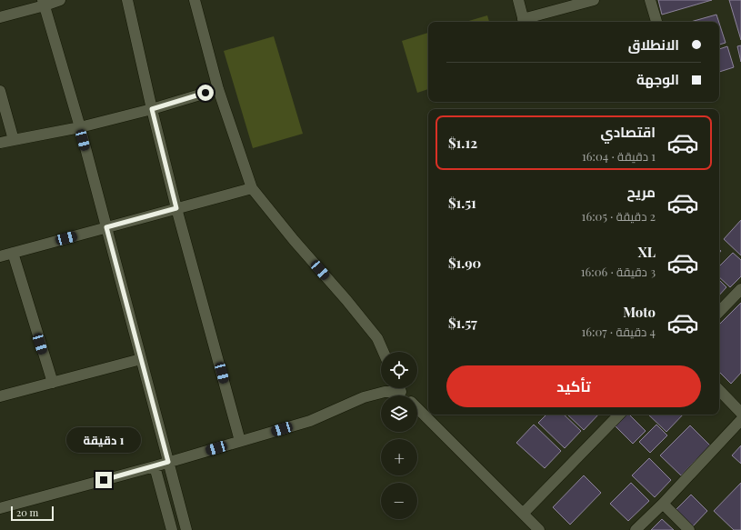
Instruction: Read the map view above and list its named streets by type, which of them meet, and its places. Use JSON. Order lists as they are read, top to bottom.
{
  "scale_bar": "20 m",
  "page": {
    "banner": ["الانطلاق", "الوجهة"],
    "list": [
      {
        "name": "اقتصادي",
        "note": "1 دقيقة · 16:04",
        "value": "$1.12"
      },
      {
        "name": "مريح",
        "note": "2 دقيقة · 16:05",
        "value": "$1.51"
      },
      {
        "name": "XL",
        "note": "3 دقيقة · 16:06",
        "value": "$1.90"
      },
      {
        "name": "Moto",
        "note": "4 دقيقة · 16:07",
        "value": "$1.57"
      }
    ],
    "map_buttons": ["+", "−"],
    "buttons": "تأكيد",
    "bubble": "1 دقيقة",
    "scale": "20 m"
  }
}
